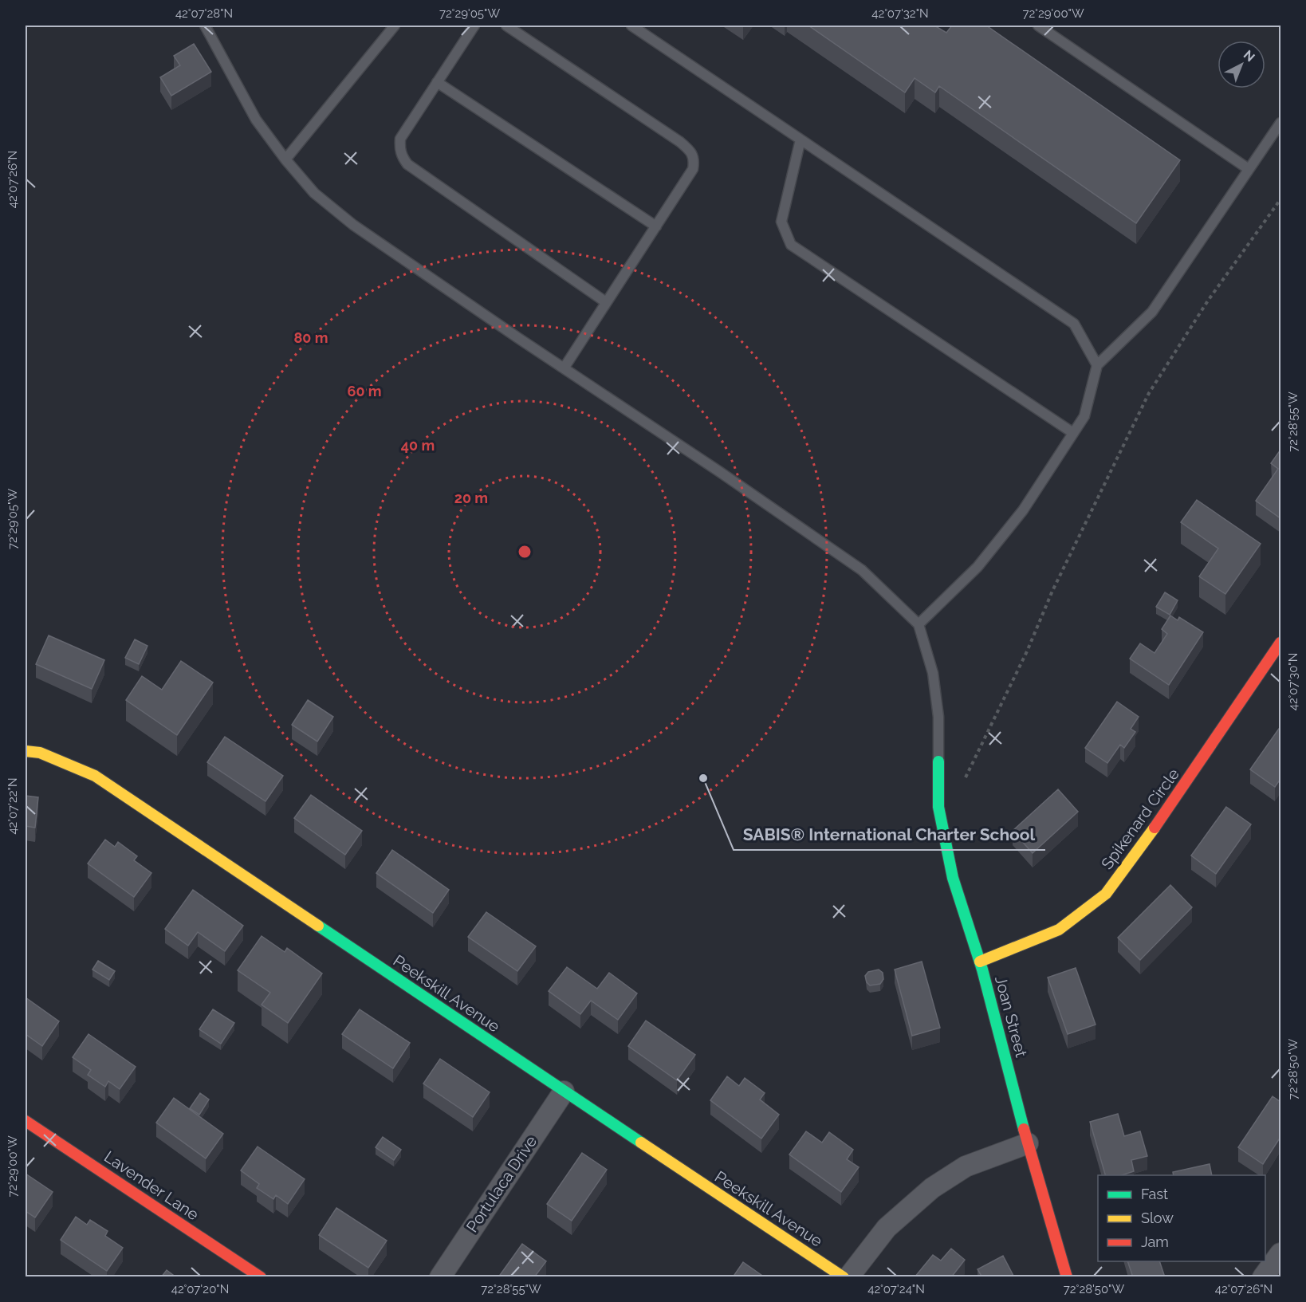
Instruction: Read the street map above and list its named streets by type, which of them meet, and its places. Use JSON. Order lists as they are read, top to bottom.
{
  "streets": {
    "street": [
      "Spikenard Circle",
      "Peekskill Avenue",
      "Joan Street",
      "Portulaca Drive",
      "Lavender Lane"
    ]
  },
  "crossings": [
    ["Spikenard Circle", "Joan Street"],
    ["Peekskill Avenue", "Portulaca Drive"]
  ],
  "places": ["SABIS® International Charter School"],
  "legend": ["Fast", "Slow", "Jam"],
  "north": "top right",
  "coordinates": [
    "42°07'28\"N",
    "72°29'05\"W",
    "42°07'32\"N",
    "72°29'00\"W",
    "42°07'26\"N",
    "72°28'55\"W",
    "42°07'30\"N",
    "42°07'22\"N",
    "72°28'50\"W",
    "42°07'20\"N",
    "42°07'24\"N"
  ],
  "rings": [
    "80 m",
    "60 m",
    "40 m",
    "20 m"
  ]
}
